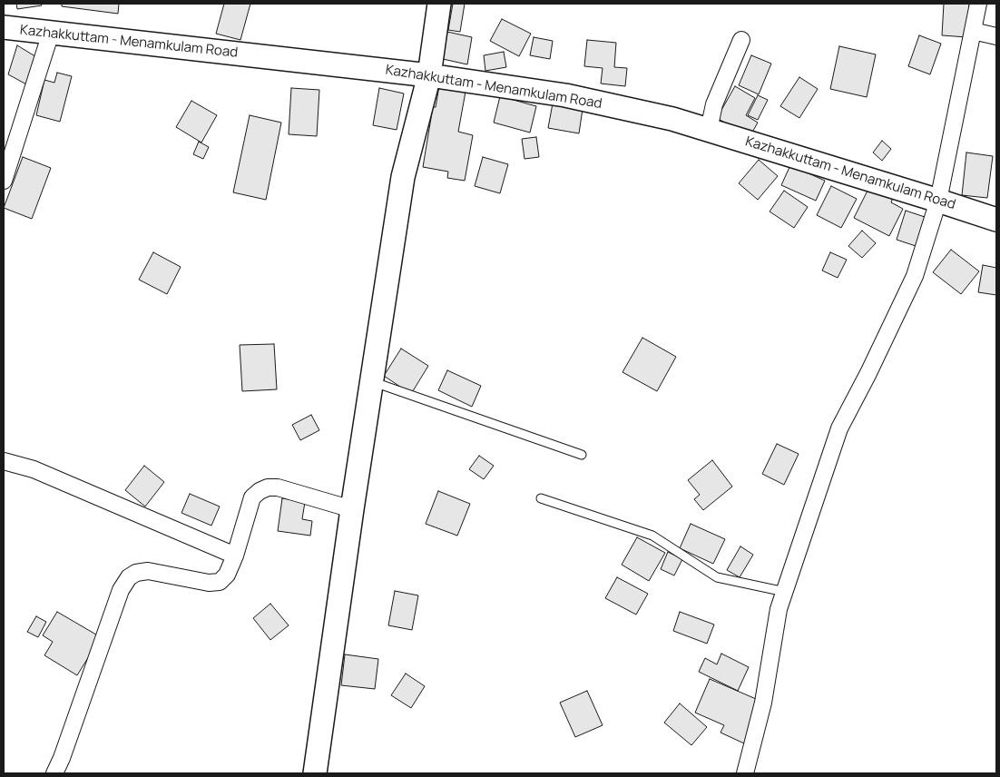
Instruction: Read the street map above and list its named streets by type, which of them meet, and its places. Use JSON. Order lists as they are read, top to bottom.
{
  "streets": {
    "main road": ["Kazhakkuttam - Menamkulam Road"]
  }
}
